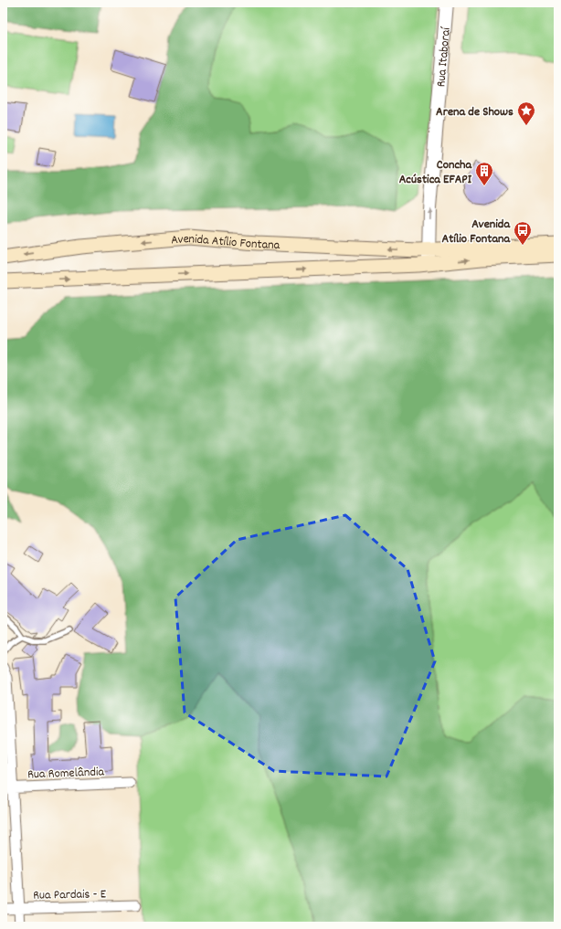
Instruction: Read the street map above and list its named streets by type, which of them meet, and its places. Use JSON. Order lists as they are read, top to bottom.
{
  "streets": {
    "main road": ["Avenida Atílio Fontana"],
    "street": ["Rua Itaboraí", "Rua Romelândia", "Rua Pardais - E"]
  },
  "crossings": [
    ["Rua Itaboraí", "Avenida Atílio Fontana"]
  ],
  "one_way": ["Rua Itaboraí"],
  "places": {
    "place": ["Arena de Shows"],
    "building": ["Concha Acústica EFAPI"],
    "bus stop": ["Avenida Atílio Fontana"]
  }
}
